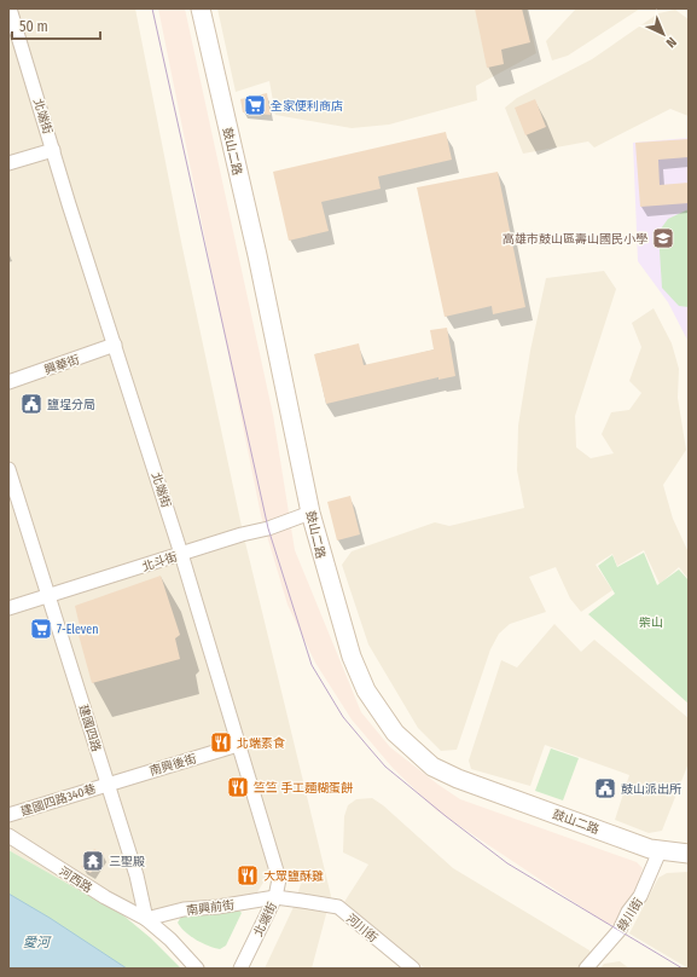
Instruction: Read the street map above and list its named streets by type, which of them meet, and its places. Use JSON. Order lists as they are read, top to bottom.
{
  "streets": {
    "street": [
      "北端街",
      "鼓山二路",
      "興華街",
      "北斗街",
      "建國四路",
      "南興後街",
      "建國四路340巷",
      "河西路",
      "南興前街",
      "綠川街",
      "河川街"
    ]
  },
  "crossings": [
    ["北端街", "興華街"],
    ["北端街", "北斗街"],
    ["北端街", "南興後街"],
    ["北端街", "南興前街"],
    ["北端街", "河川街"],
    ["鼓山二路", "北斗街"],
    ["鼓山二路", "綠川街"],
    ["北斗街", "建國四路"],
    ["建國四路", "南興後街"],
    ["建國四路", "建國四路340巷"],
    ["建國四路", "河西路"],
    ["建國四路", "南興前街"],
    ["南興後街", "建國四路340巷"],
    ["河西路", "南興前街"],
    ["南興前街", "河川街"]
  ],
  "water": ["愛河"],
  "parks": ["柴山"],
  "places": {
    "supermarket": ["全家便利商店", "7-Eleven"],
    "school or university": ["高雄市鼓山區壽山國民小學"],
    "public building": ["鹽埕分局", "鼓山派出所"],
    "restaurant": ["北端素食", "竺竺 手工麵糊蛋餅", "大眾鹽酥雞"],
    "temple": ["三聖殿"]
  },
  "scale_bar": "50 m",
  "north": "bottom right"
}
